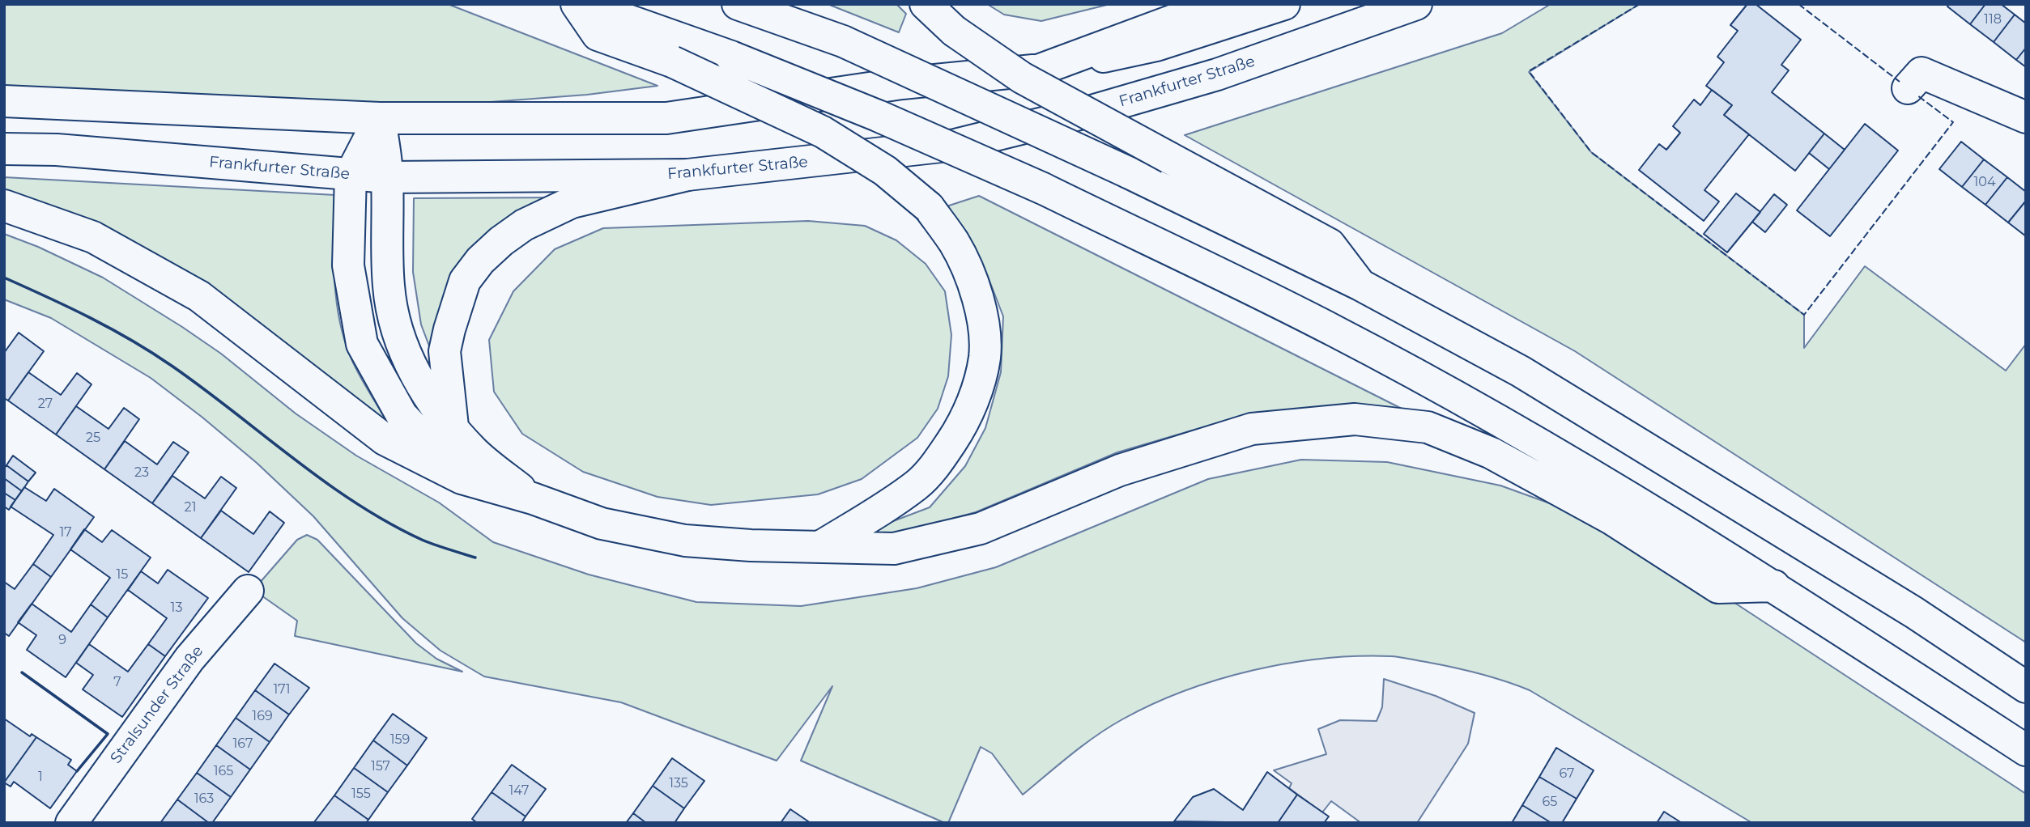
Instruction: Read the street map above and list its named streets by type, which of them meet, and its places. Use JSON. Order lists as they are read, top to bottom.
{
  "streets": {
    "main road": ["Frankfurter Straße", "Stralsunder Straße"]
  },
  "house_numbers": [
    "118",
    "104",
    "27",
    "25",
    "23",
    "21",
    "17",
    "15",
    "13",
    "9",
    "7",
    "171",
    "169",
    "159",
    "167",
    "157",
    "165",
    "67",
    "1",
    "135",
    "147",
    "155",
    "163",
    "65"
  ]
}
